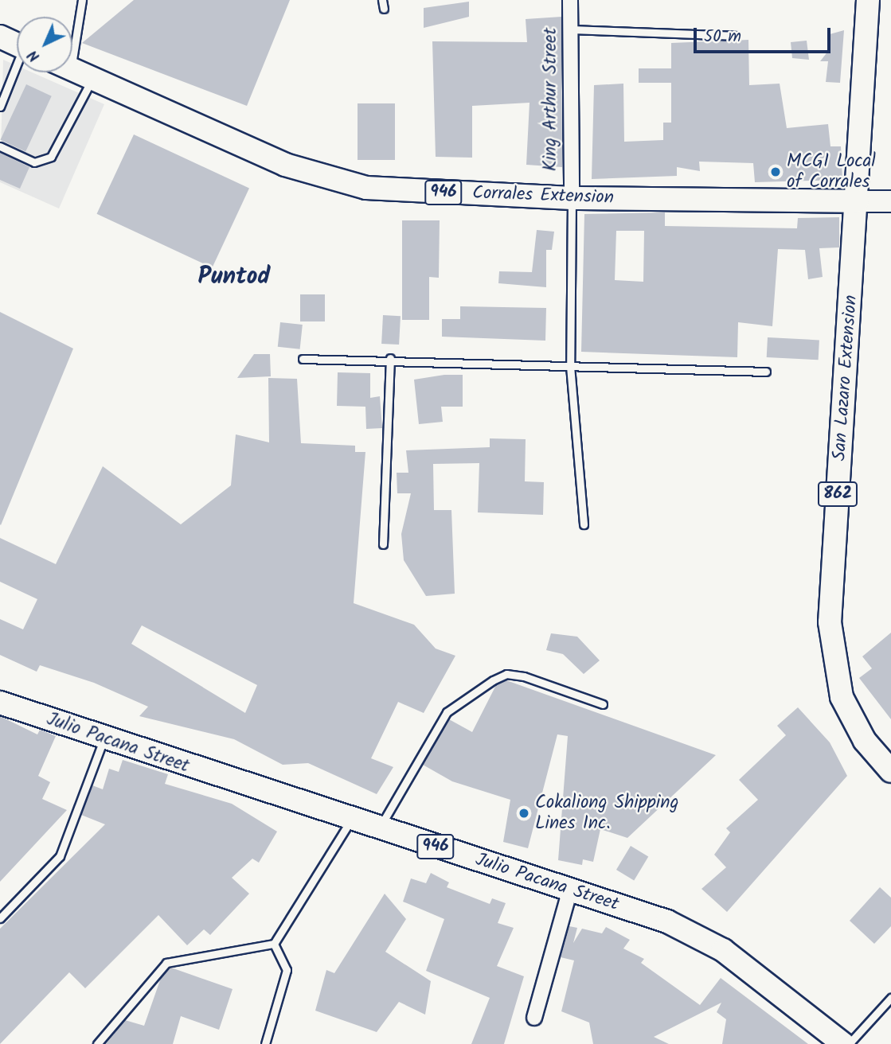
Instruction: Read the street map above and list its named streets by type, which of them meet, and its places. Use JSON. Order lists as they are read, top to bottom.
{
  "streets": {
    "main road": [
      "946",
      "Corrales Extension",
      "San Lazaro Extension",
      "862",
      "Julio Pacana Street"
    ],
    "street": ["King Arthur Street"]
  },
  "crossings": [
    ["King Arthur Street", "Corrales Extension"],
    ["Corrales Extension", "San Lazaro Extension"],
    ["Corrales Extension", "862"],
    ["San Lazaro Extension", "862"]
  ],
  "districts": ["Puntod"],
  "places": ["MCGI Local of Corrales", "Cokaliong Shipping Lines Inc."],
  "scale_bar": "50 m",
  "north": "bottom left"
}
